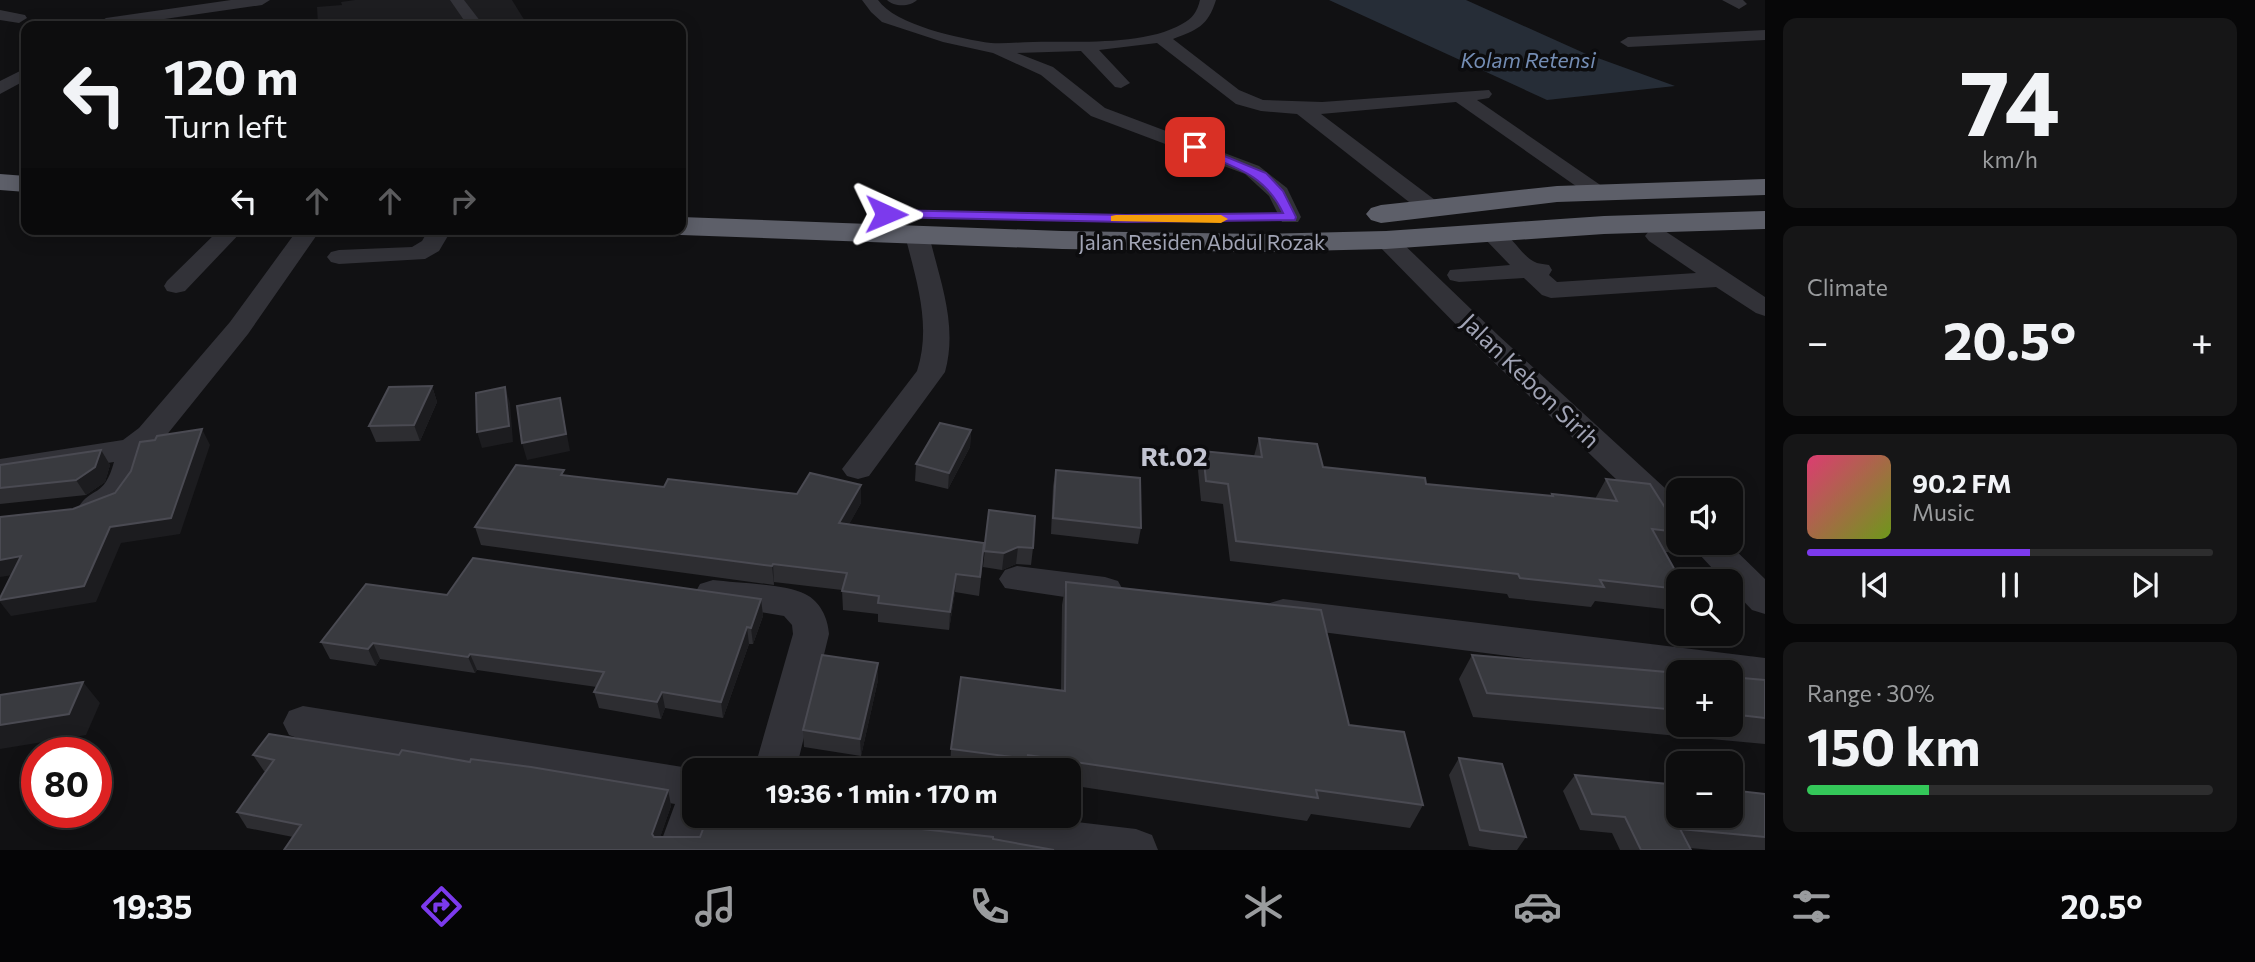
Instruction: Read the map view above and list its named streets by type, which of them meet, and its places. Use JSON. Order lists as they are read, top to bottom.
{
  "streets": {
    "highway": ["Jalan Residen Abdul Rozak"],
    "street": ["Jalan Kebon Sirih"]
  },
  "crossings": [
    ["Jalan Residen Abdul Rozak", "Jalan Kebon Sirih"]
  ],
  "districts": ["Rt.02"],
  "water": ["Kolam Retensi"],
  "page": {
    "tile": [
      ["74", "km/h"],
      "Climate",
      ["Range · 30%", "150 km"]
    ],
    "turn": ["120 m", "Turn left"],
    "heat": ["−", "20.5°", "+"],
    "song": ["90.2 FM", "Music"],
    "map_buttons": ["+", "−"],
    "limit": "80",
    "trip": "19:36 · 1 min · 170 m",
    "tabs": ["19:35", "20.5°"]
  }
}
